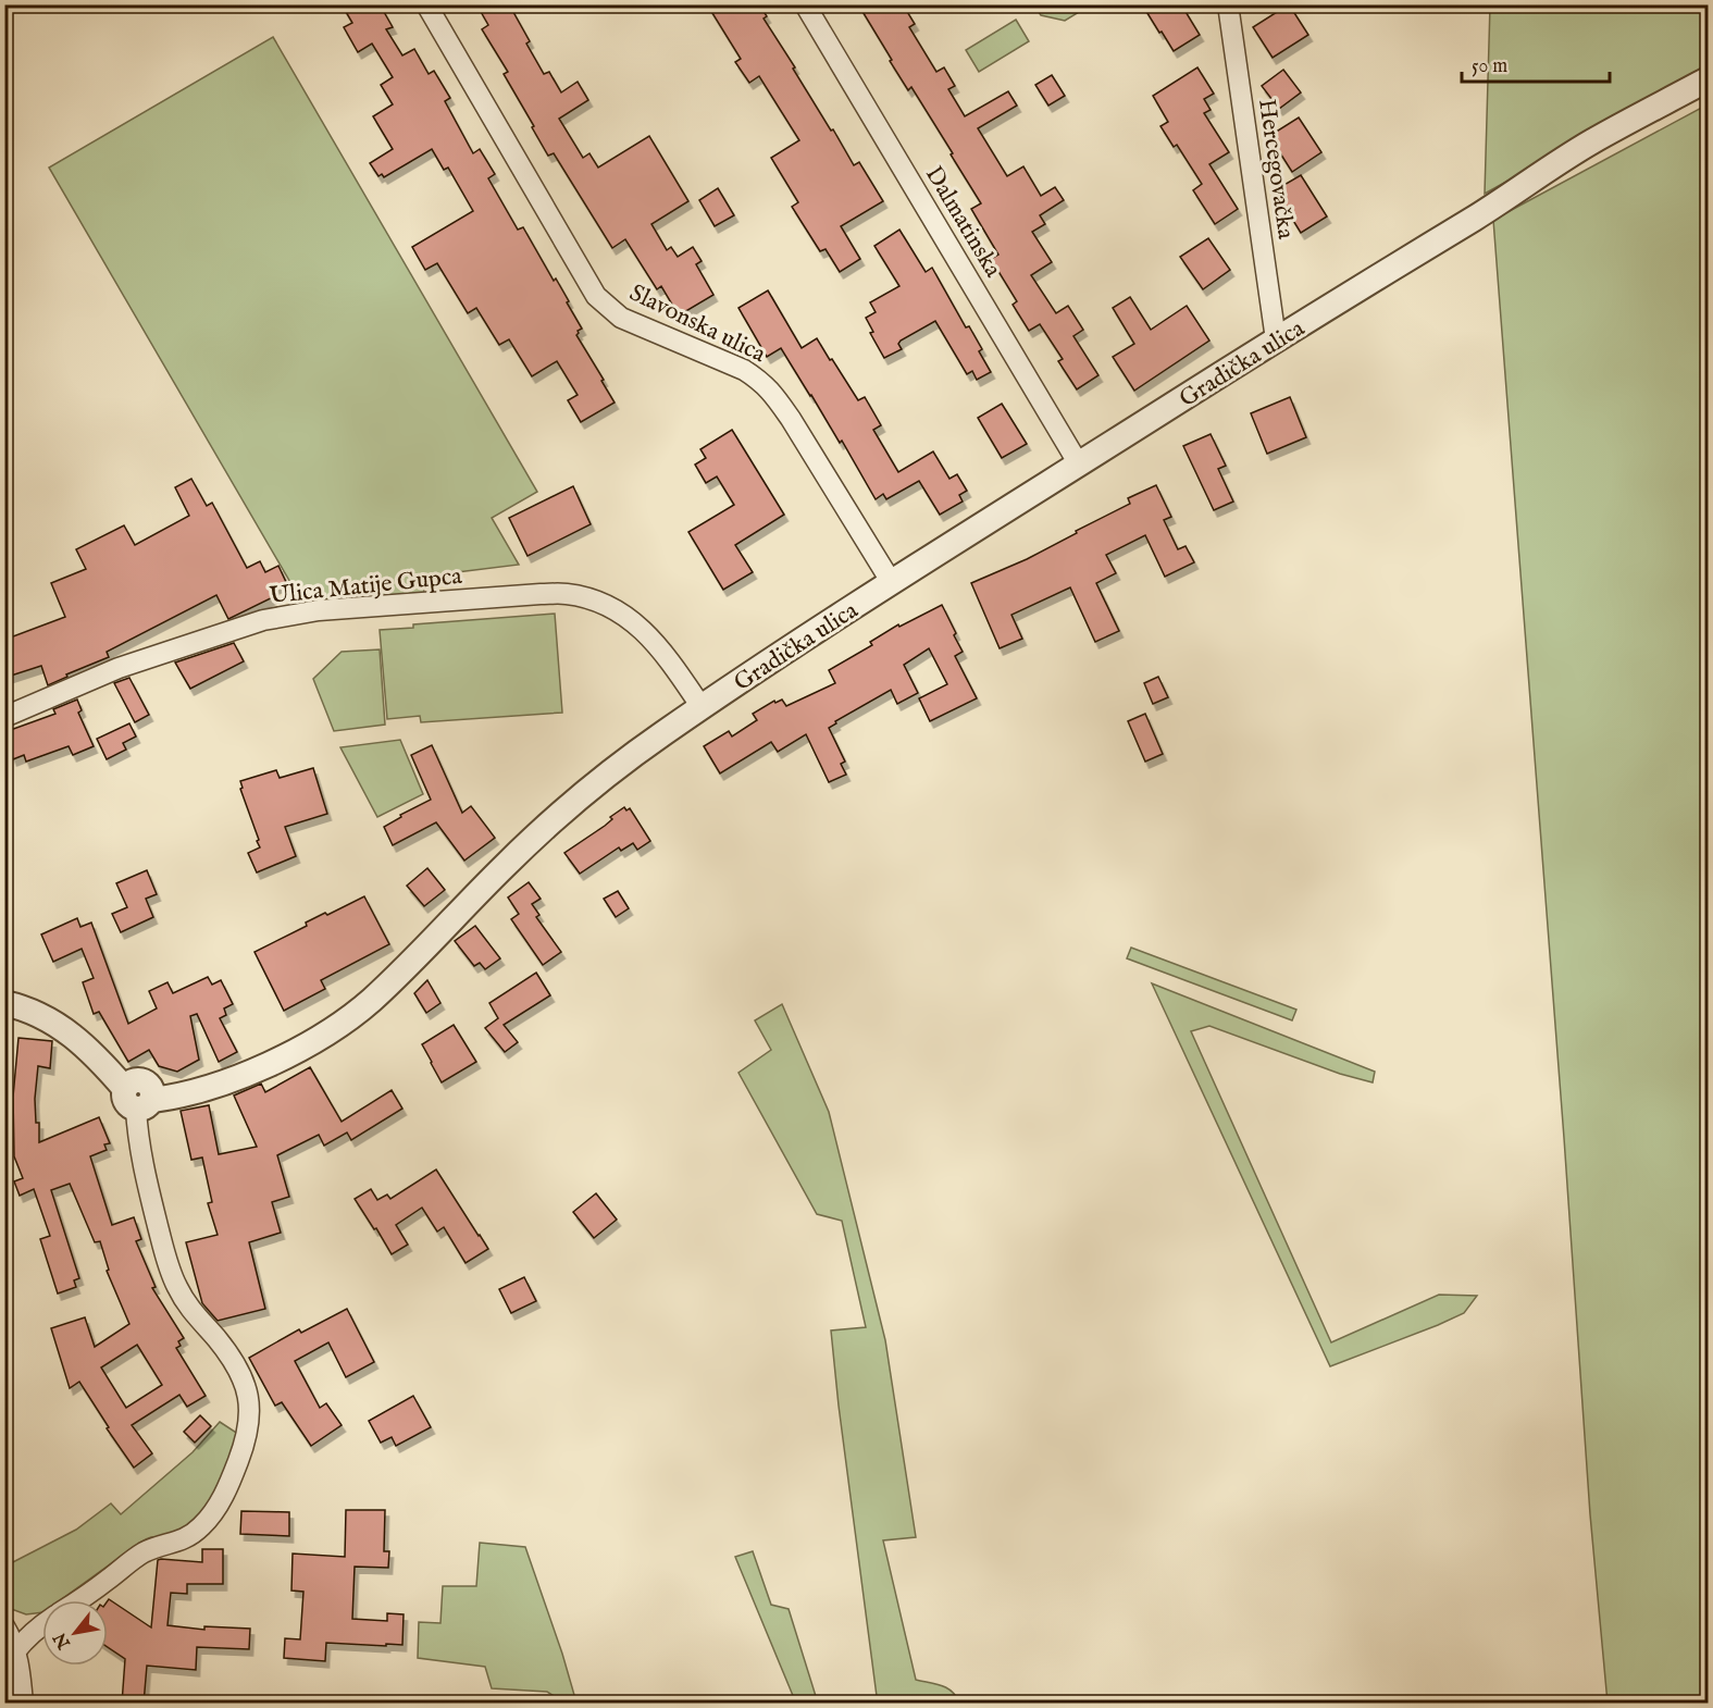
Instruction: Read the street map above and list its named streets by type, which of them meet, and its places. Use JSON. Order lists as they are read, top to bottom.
{
  "streets": {
    "street": [
      "Hercegovačka",
      "Dalmatinska",
      "Slavonska ulica",
      "Gradička ulica",
      "Ulica Matije Gupca"
    ]
  },
  "crossings": [
    ["Hercegovačka", "Gradička ulica"],
    ["Dalmatinska", "Gradička ulica"],
    ["Slavonska ulica", "Gradička ulica"],
    ["Gradička ulica", "Ulica Matije Gupca"]
  ],
  "scale_bar": "50 m",
  "north": "bottom left"
}
